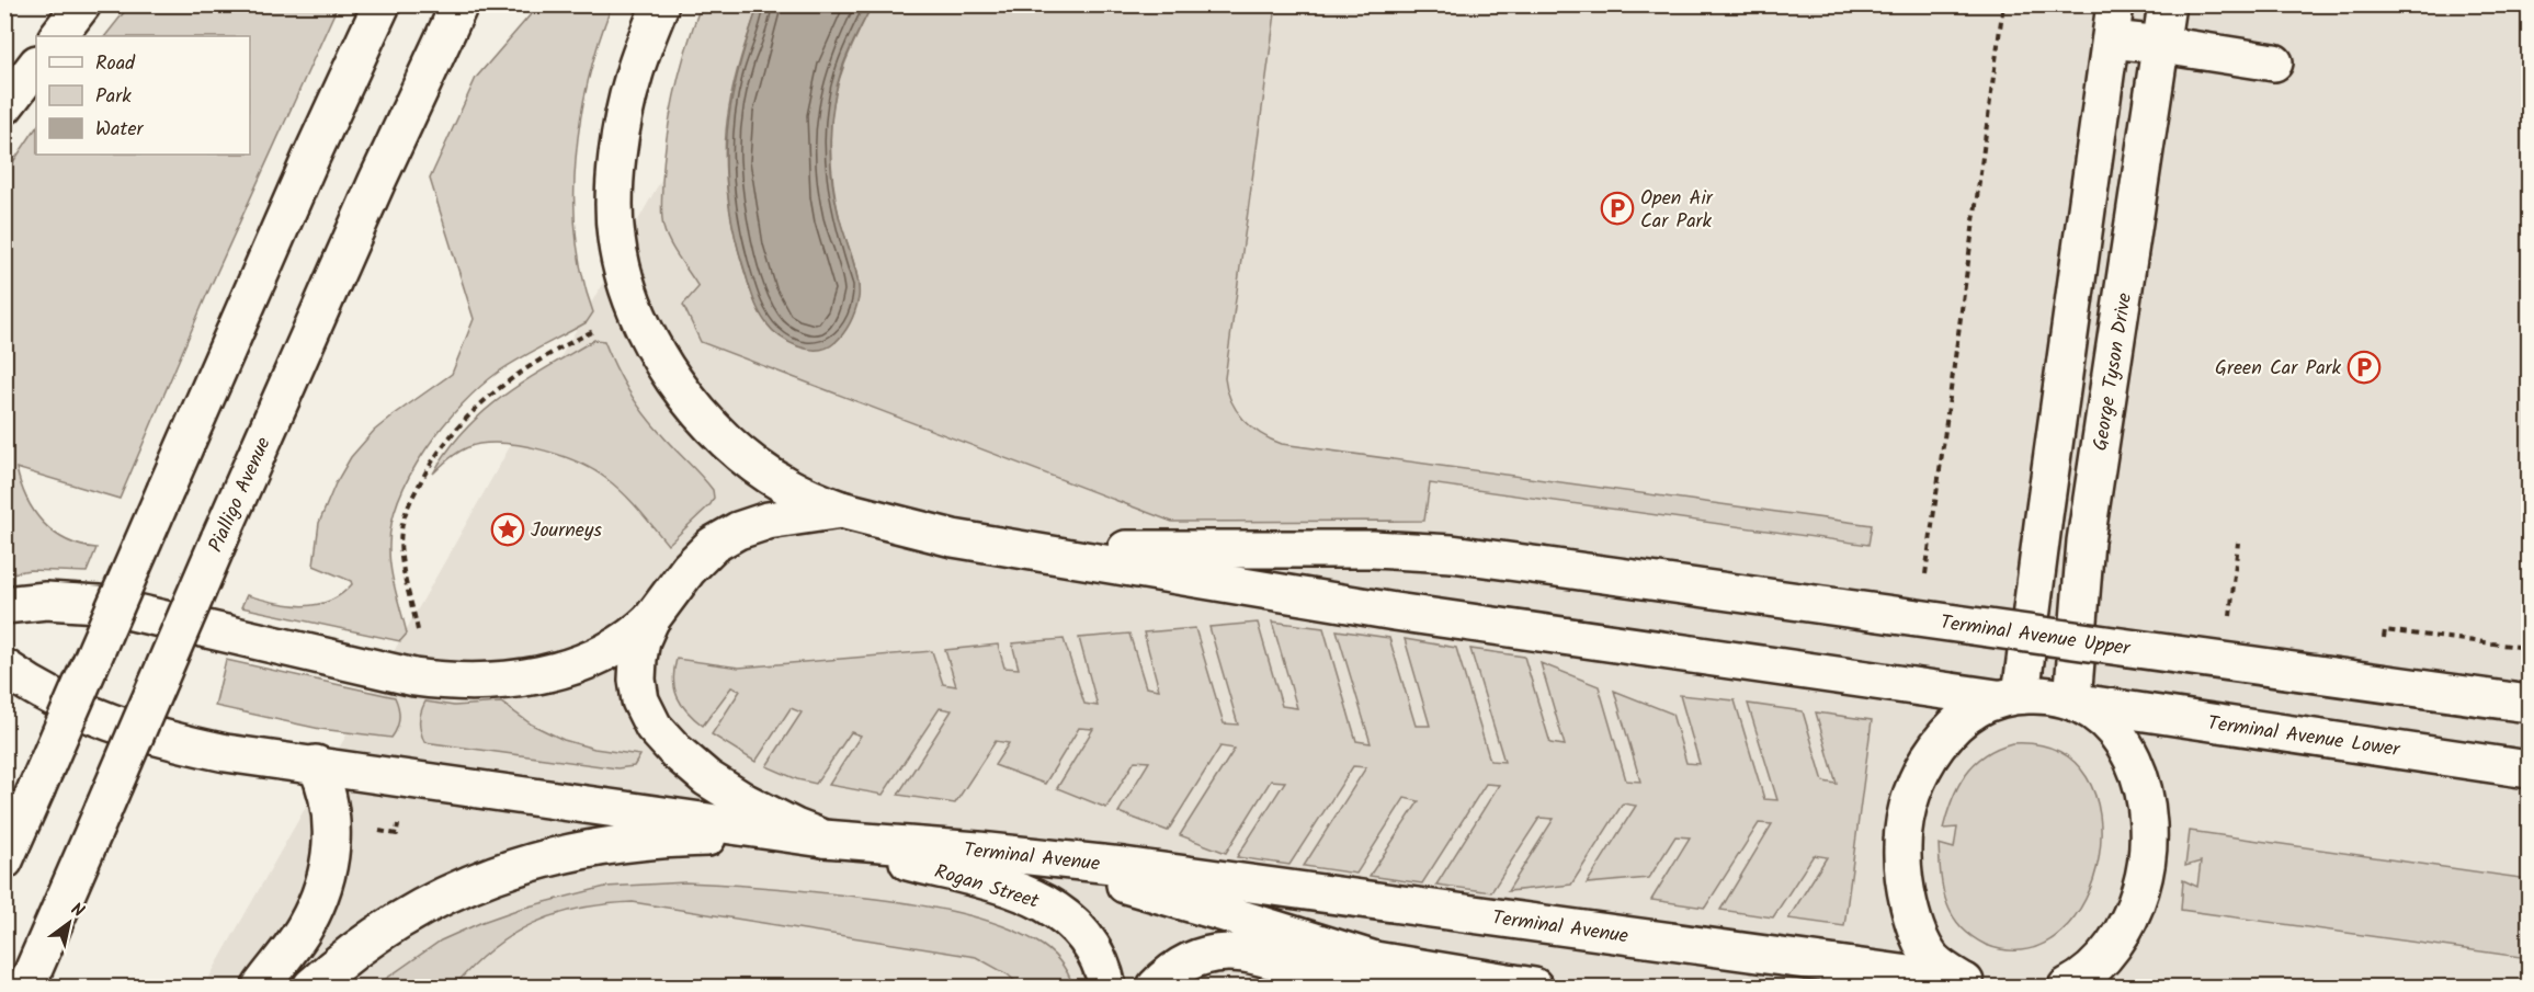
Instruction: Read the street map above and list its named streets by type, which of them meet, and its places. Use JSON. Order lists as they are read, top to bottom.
{
  "streets": {
    "main road": [
      "George Tyson Drive",
      "Pialligo Avenue",
      "Terminal Avenue Upper",
      "Terminal Avenue Lower",
      "Terminal Avenue",
      "Rogan Street"
    ]
  },
  "crossings": [
    ["George Tyson Drive", "Terminal Avenue Lower"],
    ["Terminal Avenue Upper", "Terminal Avenue"],
    ["Terminal Avenue Lower", "Terminal Avenue"],
    ["Terminal Avenue", "Rogan Street"]
  ],
  "places": {
    "parking": ["Open Air Car Park", "Green Car Park"],
    "place": ["Journeys"]
  },
  "legend": ["Road", "Park", "Water"],
  "north": "top right"
}
